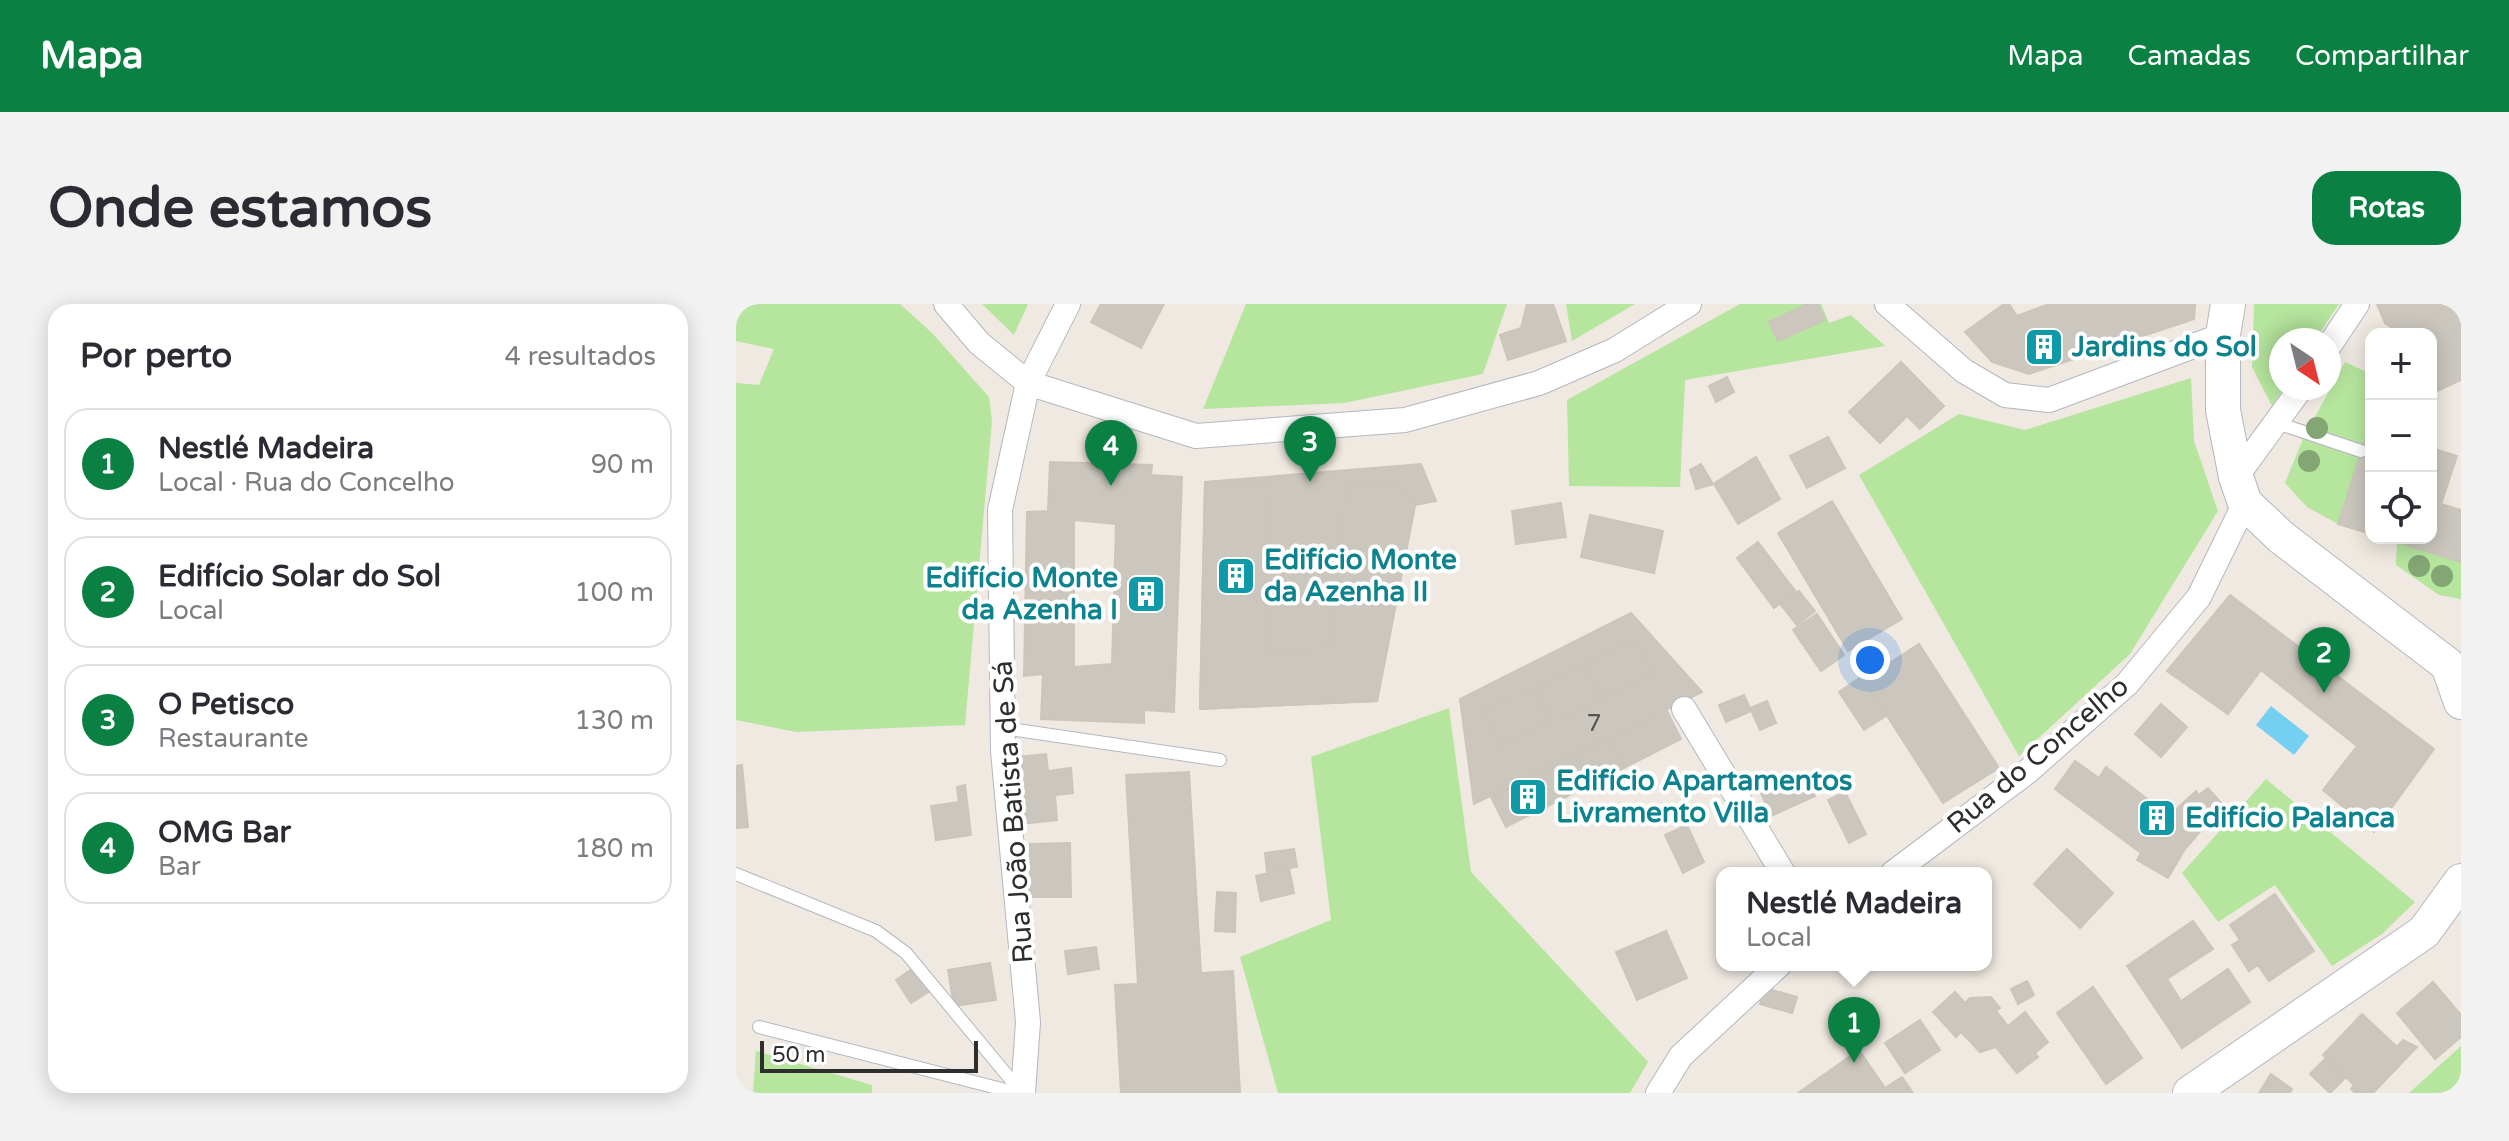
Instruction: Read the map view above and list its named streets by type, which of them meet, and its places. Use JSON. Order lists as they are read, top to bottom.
{
  "streets": {
    "street": ["Rua do Concelho", "Rua João Batista de Sá"]
  },
  "places": {
    "building": [
      "Jardins do Sol",
      "Edifício Monte da Azenha II",
      "Edifício Monte da Azenha I",
      "Edifício Apartamentos Livramento Villa",
      "Edifício Palanca"
    ]
  },
  "house_numbers": ["7"],
  "scale_bar": "50 m",
  "north": "bottom right",
  "page": {
    "header": "Mapa",
    "nav": ["Mapa", "Camadas", "Compartilhar"],
    "buttons": "Rotas",
    "title": "Onde estamos",
    "heading": ["Por perto", "4 resultados"],
    "map_buttons": ["+", "−"],
    "list": [
      {
        "mark": "1",
        "name": "Nestlé Madeira",
        "note": "Local · Rua do Concelho",
        "value": "90 m"
      },
      {
        "mark": "2",
        "name": "Edifício Solar do Sol",
        "note": "Local",
        "value": "100 m"
      },
      {
        "mark": "3",
        "name": "O Petisco",
        "note": "Restaurante",
        "value": "130 m"
      },
      {
        "mark": "4",
        "name": "OMG Bar",
        "note": "Bar",
        "value": "180 m"
      }
    ],
    "pins": [
      "3",
      "4",
      "2",
      "1"
    ],
    "popup": ["Nestlé Madeira", "Local"],
    "scale": "50 m"
  }
}
